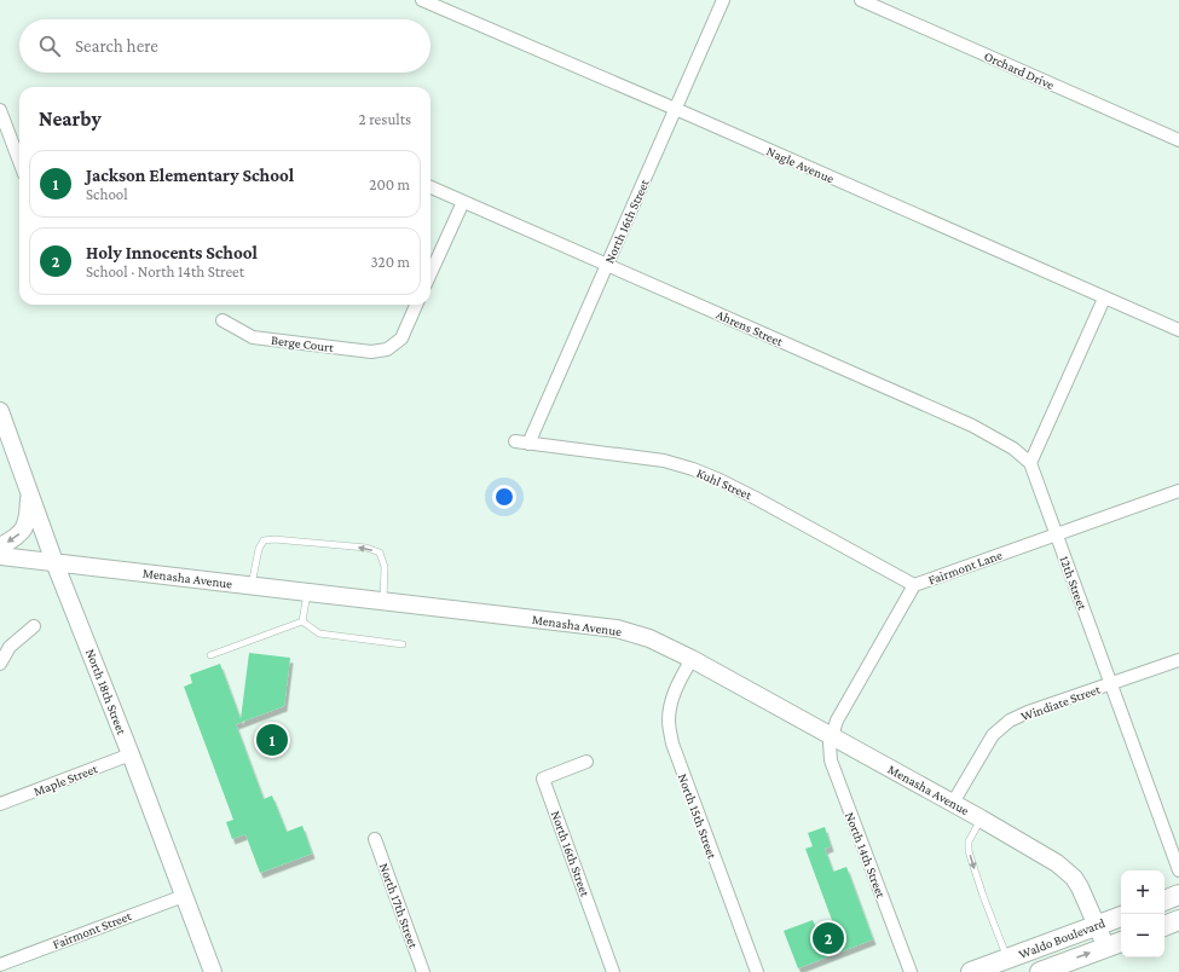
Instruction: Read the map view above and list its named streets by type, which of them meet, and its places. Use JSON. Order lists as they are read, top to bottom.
{
  "streets": {
    "main road": ["Waldo Boulevard"],
    "street": [
      "Orchard Drive",
      "Nagle Avenue",
      "North 16th Street",
      "Ahrens Street",
      "Berge Court",
      "Kuhl Street",
      "Fairmont Lane",
      "Menasha Avenue",
      "12th Street",
      "North 18th Street",
      "Windiate Street",
      "Maple Street",
      "North 15th Street",
      "North 14th Street",
      "North 17th Street",
      "Fairmont Street"
    ]
  },
  "crossings": [
    ["Nagle Avenue", "North 16th Street"],
    ["North 16th Street", "Ahrens Street"],
    ["North 16th Street", "Kuhl Street"],
    ["Ahrens Street", "12th Street"],
    ["Kuhl Street", "Fairmont Lane"],
    ["Fairmont Lane", "Menasha Avenue"],
    ["Fairmont Lane", "12th Street"],
    ["Fairmont Lane", "North 14th Street"],
    ["Menasha Avenue", "North 18th Street"],
    ["Menasha Avenue", "Windiate Street"],
    ["Menasha Avenue", "North 15th Street"],
    ["Menasha Avenue", "North 14th Street"],
    ["Menasha Avenue", "Waldo Boulevard"],
    ["12th Street", "Windiate Street"],
    ["North 18th Street", "Maple Street"],
    ["North 18th Street", "Fairmont Street"]
  ],
  "page": {
    "search": "Search here",
    "heading": ["Nearby", "2 results"],
    "list": [
      {
        "mark": "1",
        "name": "Jackson Elementary School",
        "note": "School",
        "value": "200 m"
      },
      {
        "mark": "2",
        "name": "Holy Innocents School",
        "note": "School · North 14th Street",
        "value": "320 m"
      }
    ],
    "pins": ["1", "2"],
    "map_buttons": ["+", "−"]
  }
}
